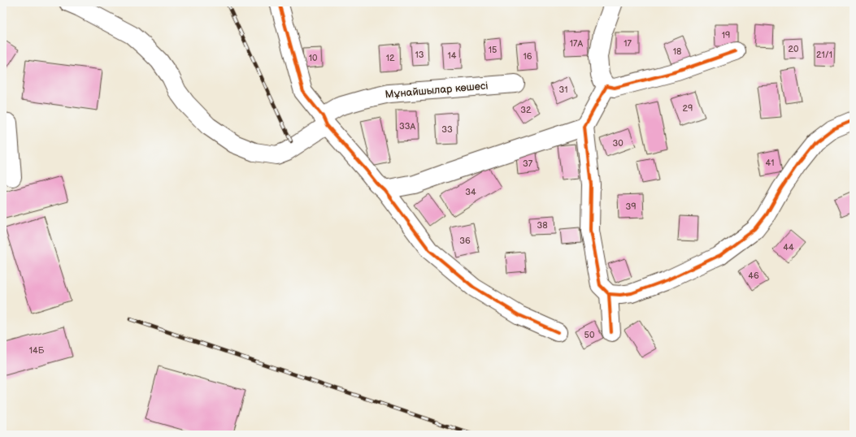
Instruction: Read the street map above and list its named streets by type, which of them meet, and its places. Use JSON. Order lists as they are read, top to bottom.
{
  "streets": {
    "street": ["Мұнайшылар көшесі"]
  },
  "house_numbers": [
    "19",
    "17А",
    "17",
    "20",
    "15",
    "18",
    "13",
    "21/1",
    "14",
    "16",
    "10",
    "12",
    "31",
    "29",
    "32",
    "33А",
    "33",
    "30",
    "41",
    "37",
    "34",
    "39",
    "38",
    "36",
    "44",
    "46",
    "50",
    "14Б"
  ]
}
